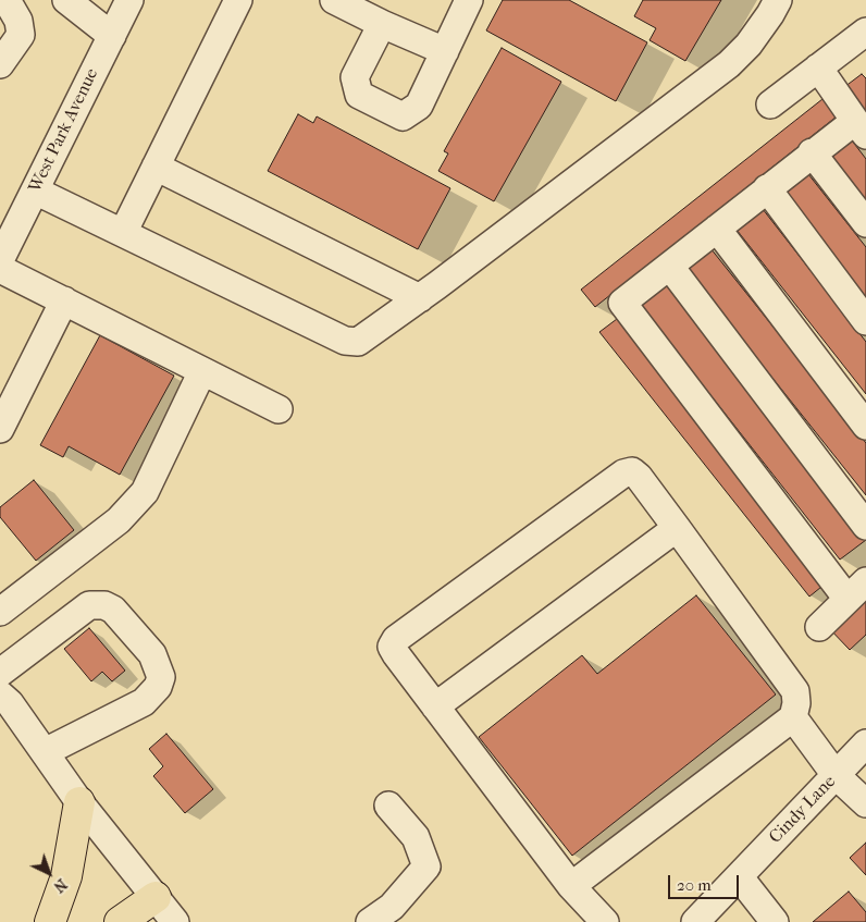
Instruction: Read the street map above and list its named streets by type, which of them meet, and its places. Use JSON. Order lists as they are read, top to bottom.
{
  "streets": {
    "street": ["West Park Avenue", "Cindy Lane"]
  },
  "scale_bar": "20 m",
  "north": "bottom right"
}
